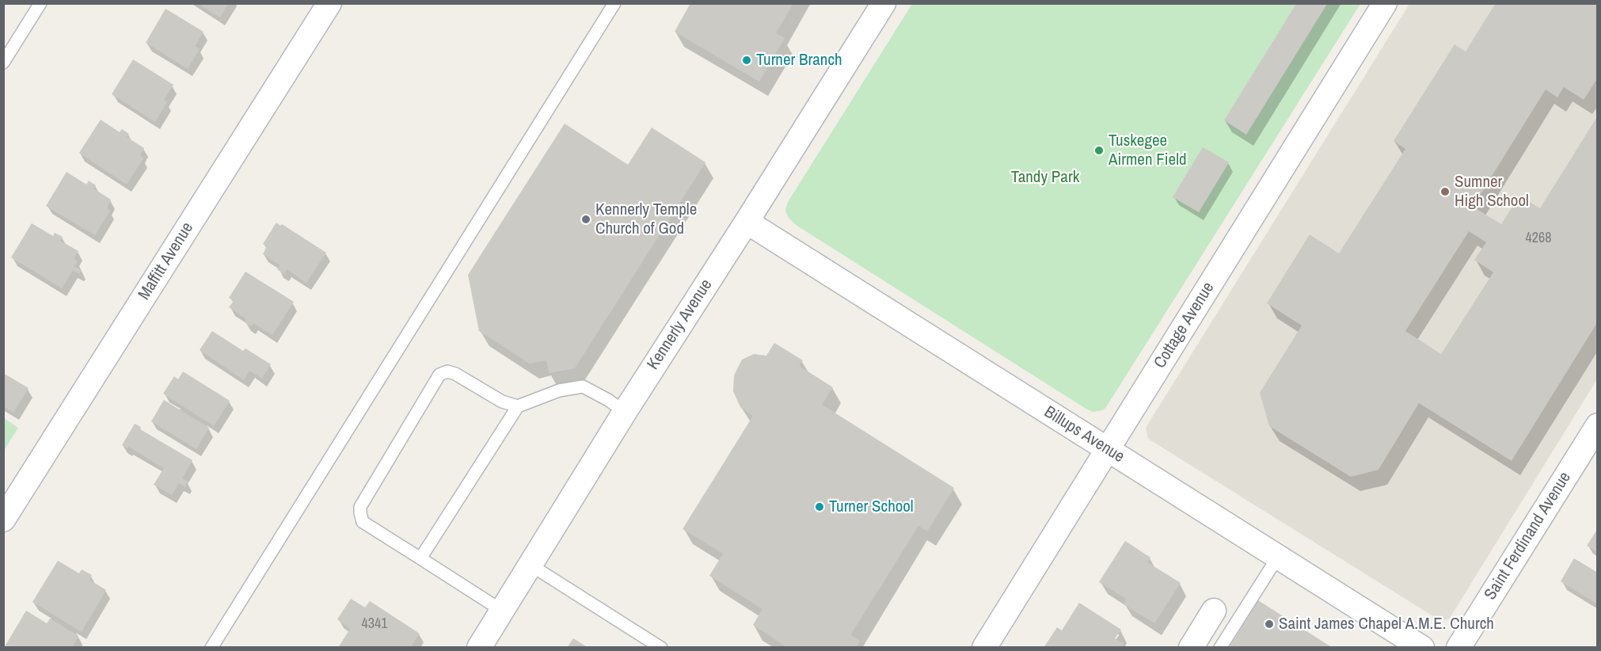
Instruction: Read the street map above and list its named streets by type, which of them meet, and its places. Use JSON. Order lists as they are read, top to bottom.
{
  "streets": {
    "street": [
      "Maffitt Avenue",
      "Kennerly Avenue",
      "Cottage Avenue",
      "Billups Avenue",
      "Saint Ferdinand Avenue"
    ]
  },
  "crossings": [
    ["Kennerly Avenue", "Billups Avenue"],
    ["Cottage Avenue", "Billups Avenue"]
  ],
  "parks": ["Tandy Park"],
  "places": [
    "Turner Branch",
    "Tuskegee Airmen Field",
    "Sumner High School",
    "Kennerly Temple Church of God",
    "Turner School",
    "Saint James Chapel A.M.E. Church"
  ],
  "house_numbers": ["4268", "4341"]
}
